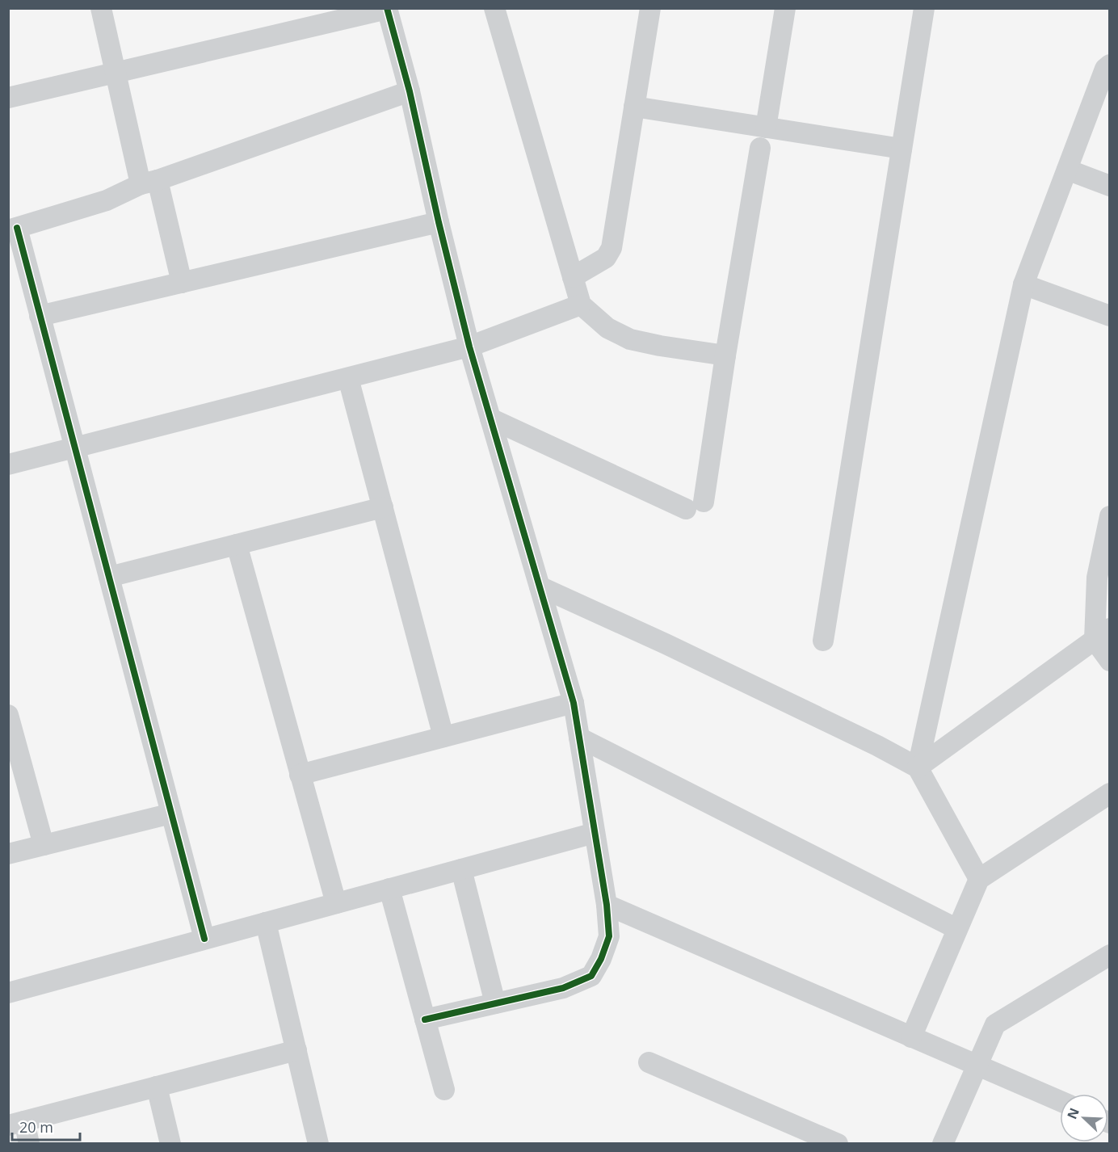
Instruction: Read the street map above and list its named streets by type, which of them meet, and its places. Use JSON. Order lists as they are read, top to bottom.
{
  "scale_bar": "20 m",
  "north": "top left"
}
